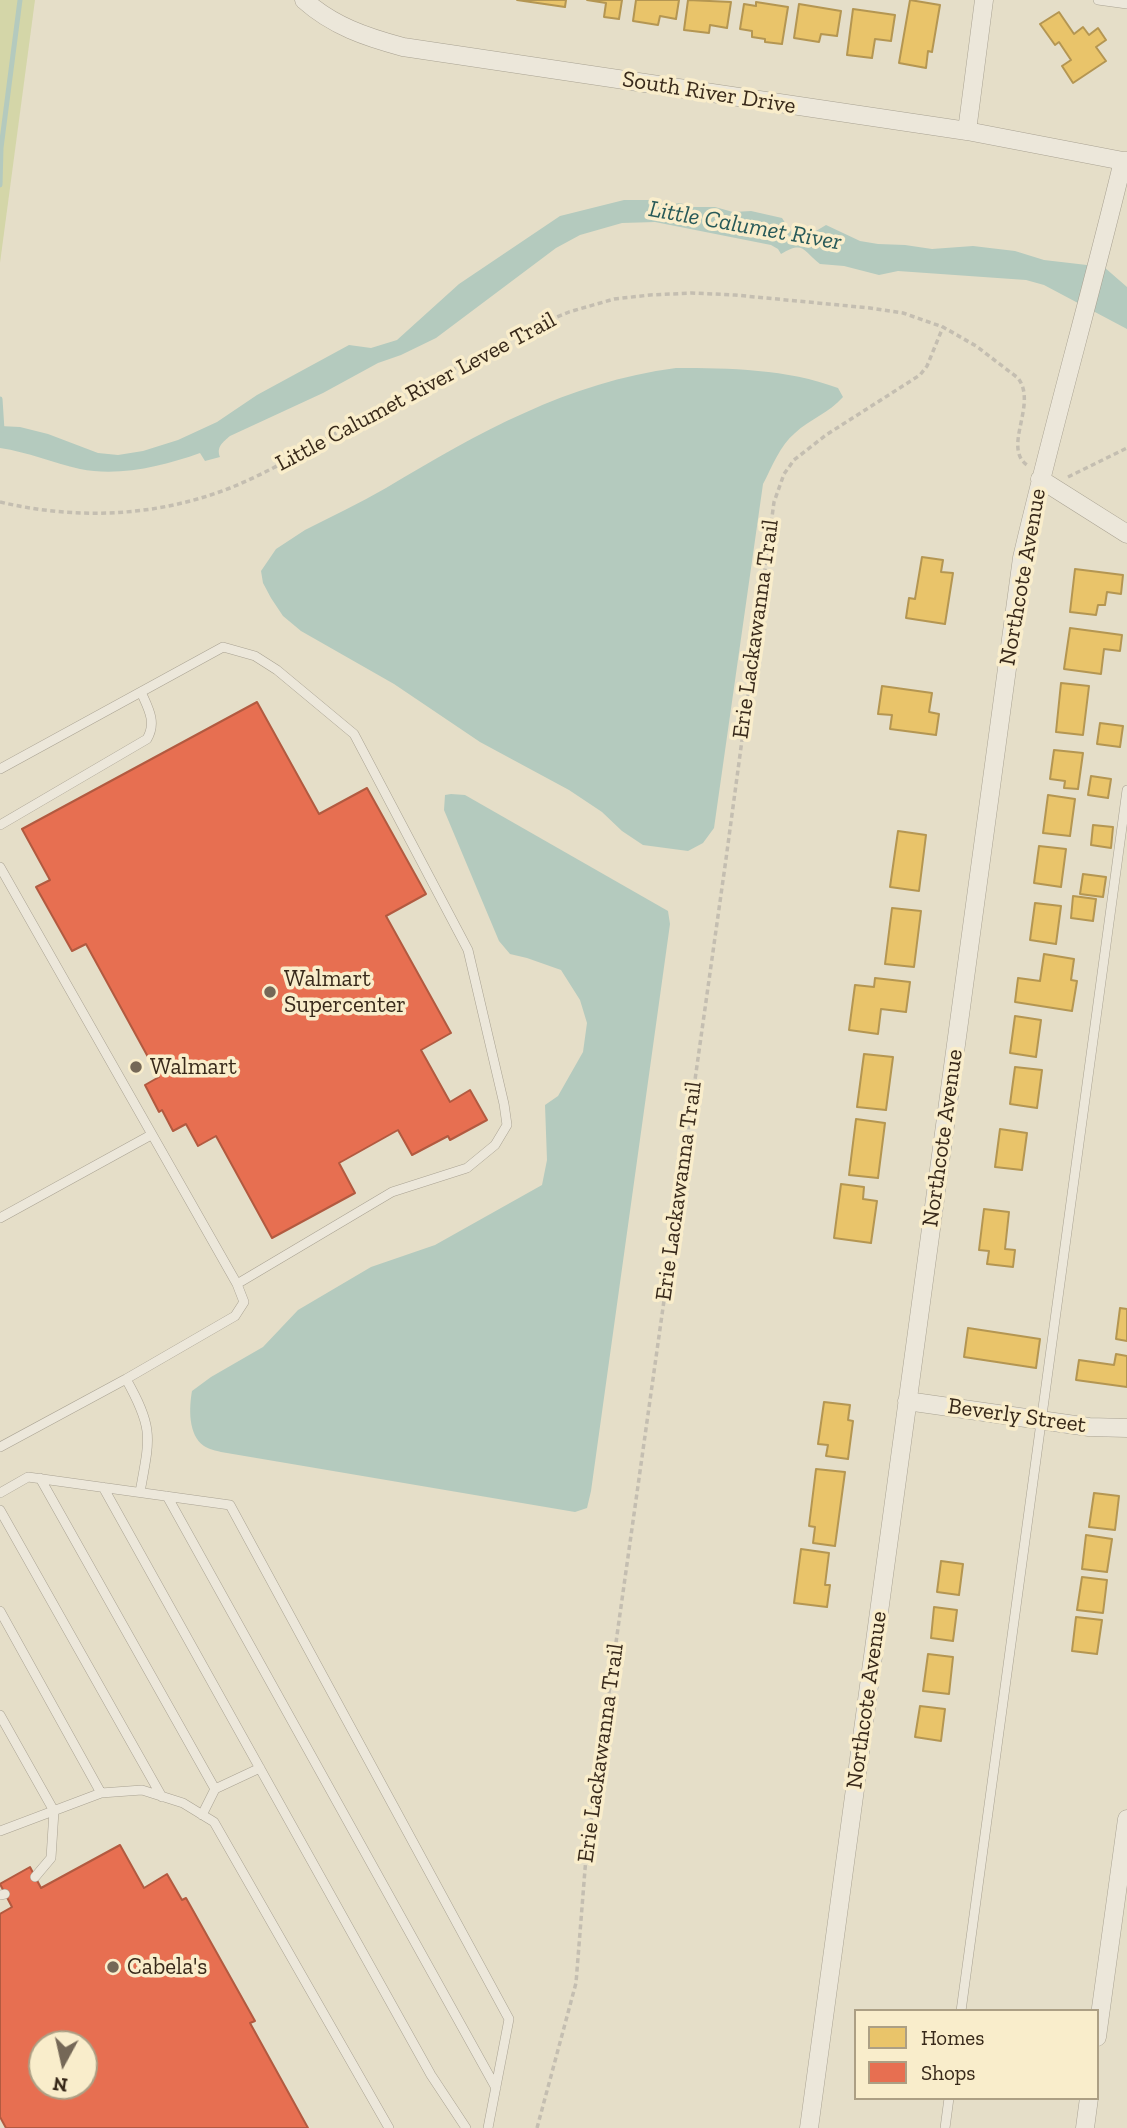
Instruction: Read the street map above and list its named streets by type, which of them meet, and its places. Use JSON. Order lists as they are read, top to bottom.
{
  "streets": {
    "street": ["South River Drive", "Northcote Avenue", "Beverly Street"],
    "path": ["Little Calumet River Levee Trail", "Erie Lackawanna Trail"]
  },
  "crossings": [
    ["South River Drive", "Northcote Avenue"],
    ["Little Calumet River Levee Trail", "Erie Lackawanna Trail"],
    ["Northcote Avenue", "Beverly Street"]
  ],
  "water": ["Little Calumet River"],
  "places": ["Walmart Supercenter", "Walmart", "Cabela's"],
  "legend": ["Homes", "Shops"],
  "north": "bottom"
}
